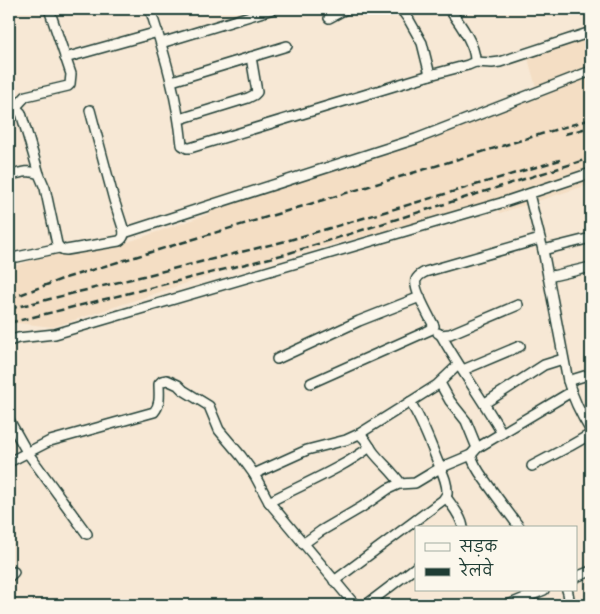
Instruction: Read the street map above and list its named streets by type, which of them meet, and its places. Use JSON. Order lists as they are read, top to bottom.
{
  "legend": ["सड़क", "रेलवे"]
}
